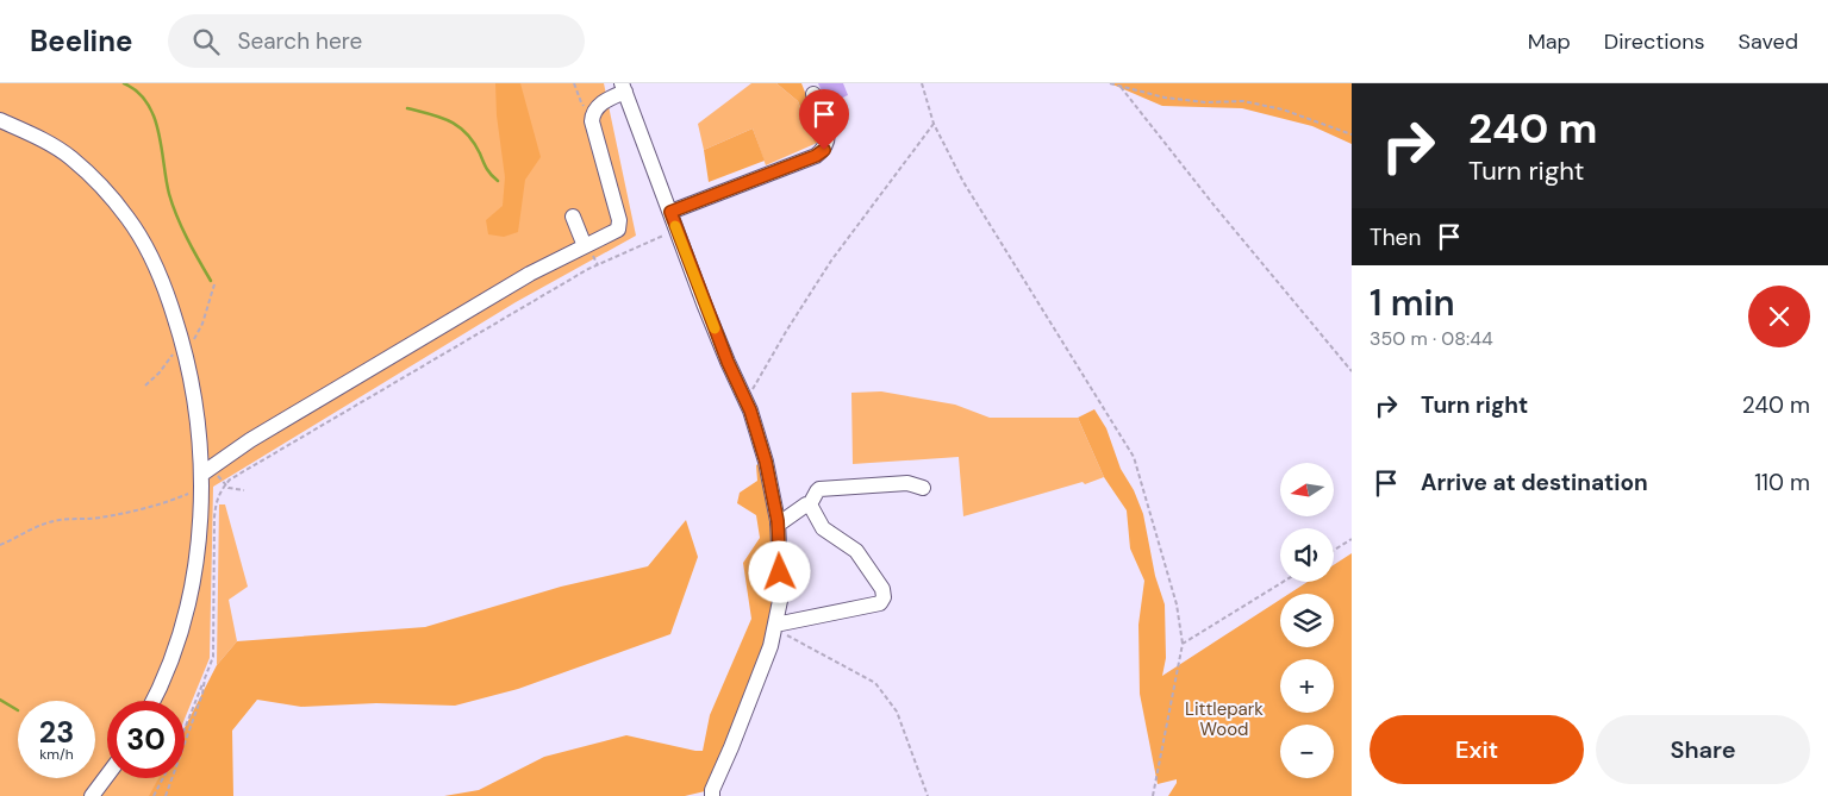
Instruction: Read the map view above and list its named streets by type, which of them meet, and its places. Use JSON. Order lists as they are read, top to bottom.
{
  "parks": ["Littlepark Wood"],
  "north": "left",
  "page": {
    "header": "Beeline",
    "search": "Search here",
    "nav": ["Map", "Directions", "Saved"],
    "turn": ["240 m", "Turn right"],
    "then": "Then",
    "heading": ["1 min", "350 m · 08:44"],
    "list": [
      {
        "name": "Turn right",
        "value": "240 m"
      },
      {
        "name": "Arrive at destination",
        "value": "110 m"
      }
    ],
    "map_buttons": ["+", "−"],
    "speed": "23 km/h",
    "limit": "30",
    "buttons": ["Exit", "Share"]
  }
}
